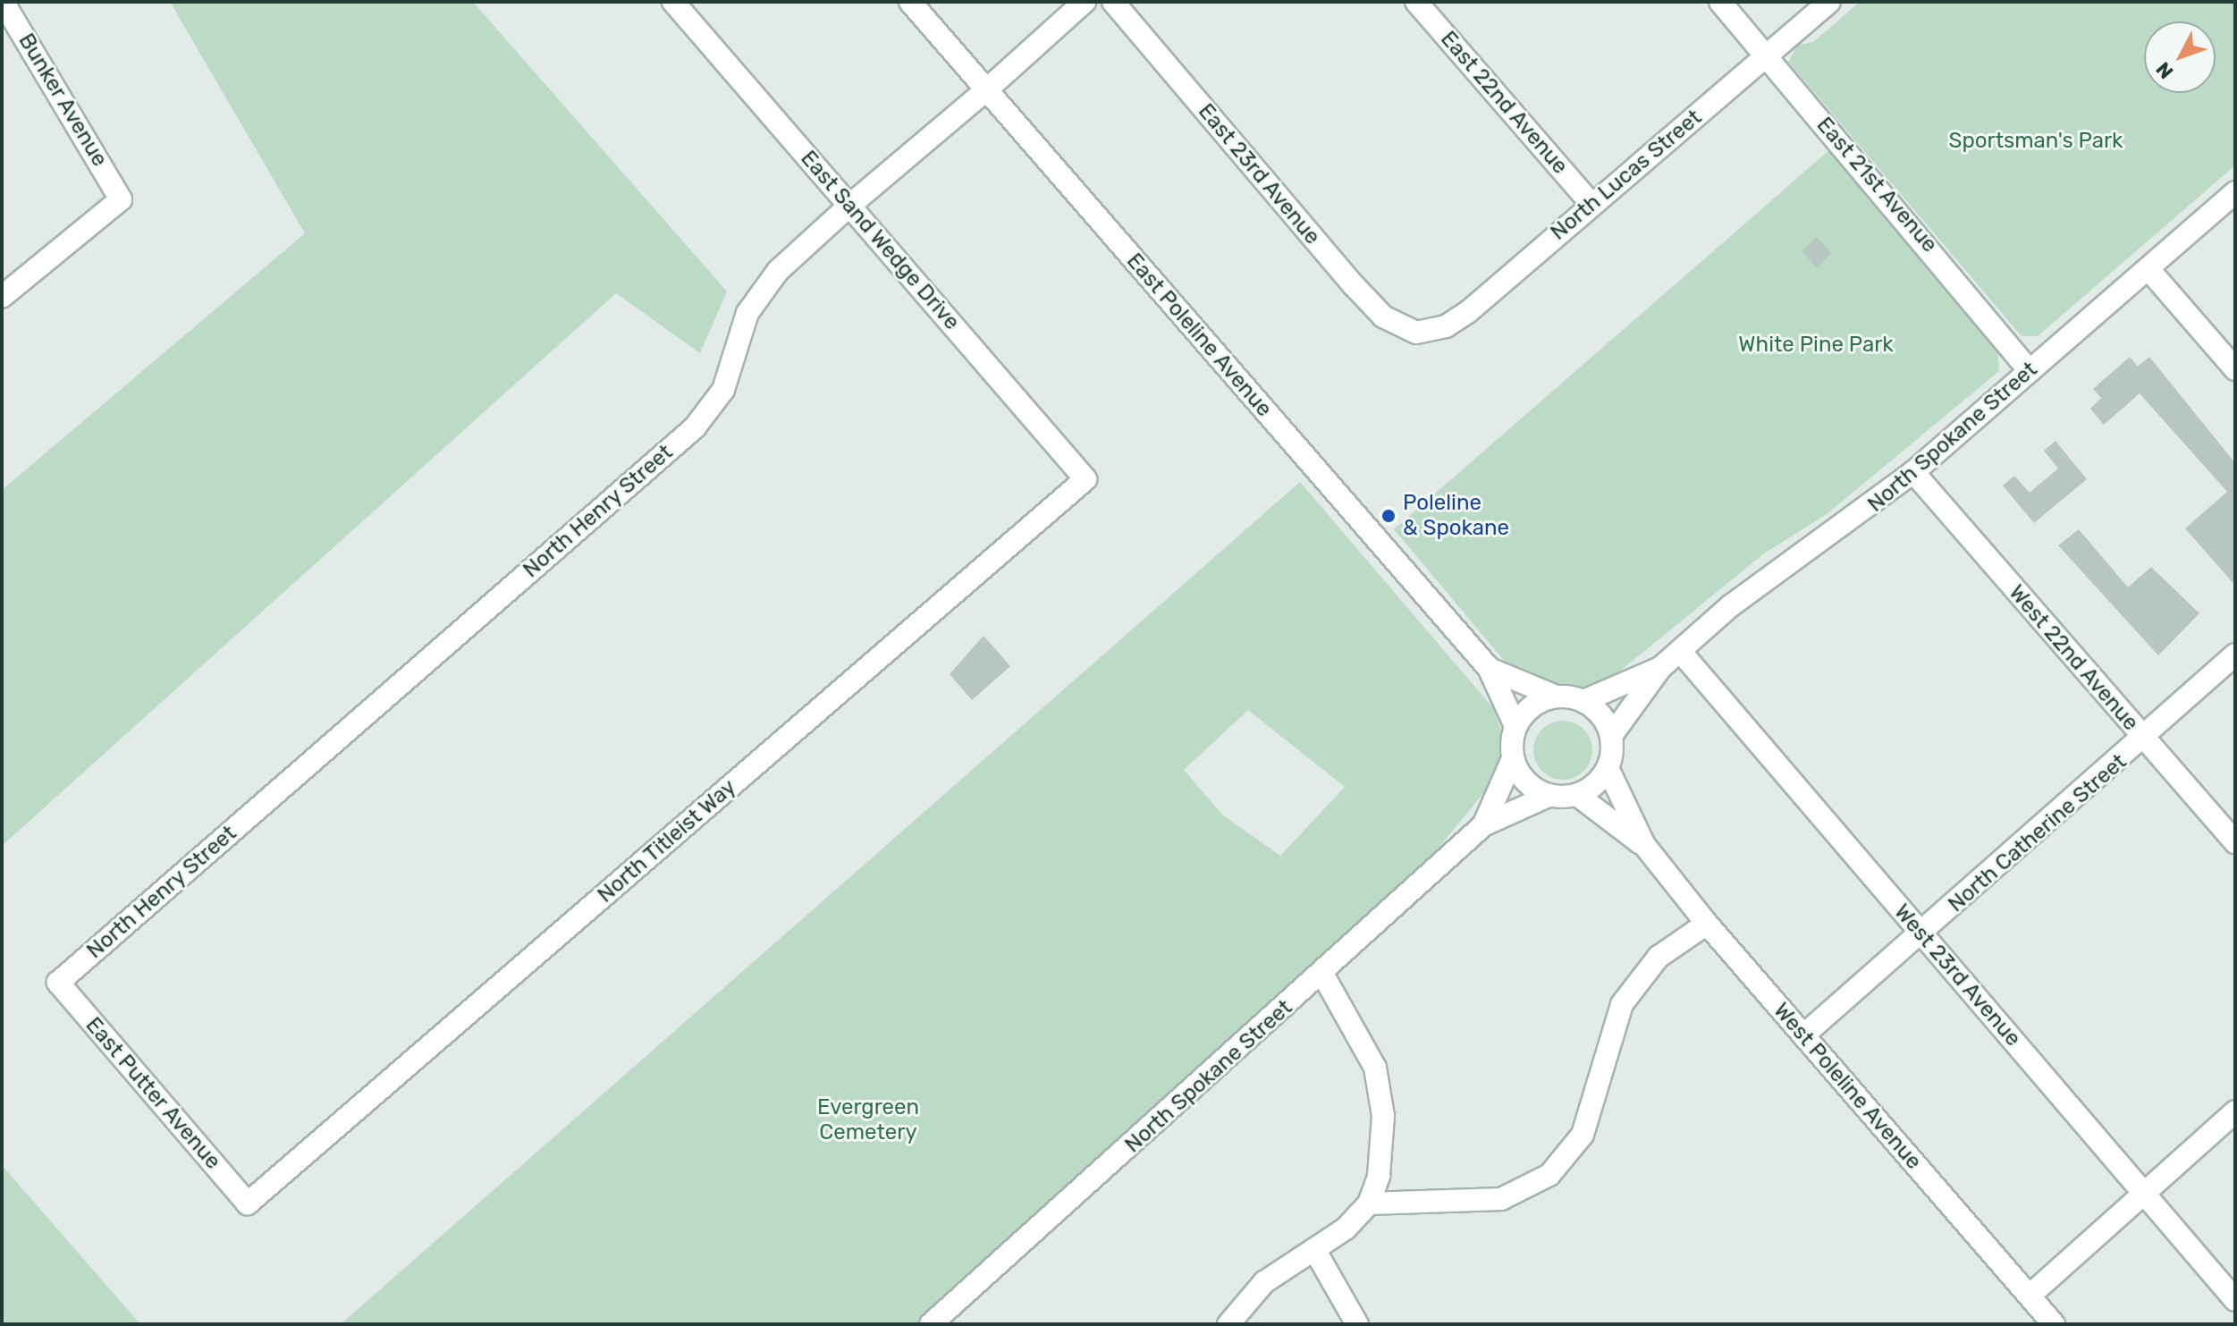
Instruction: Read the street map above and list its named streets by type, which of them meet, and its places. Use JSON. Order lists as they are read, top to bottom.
{
  "streets": {
    "street": [
      "Bunker Avenue",
      "East 22nd Avenue",
      "East 23rd Avenue",
      "North Lucas Street",
      "East 21st Avenue",
      "East Sand Wedge Drive",
      "East Poleline Avenue",
      "North Spokane Street",
      "North Henry Street",
      "West 22nd Avenue",
      "North Catherine Street",
      "North Titleist Way",
      "West 23rd Avenue",
      "West Poleline Avenue",
      "East Putter Avenue"
    ]
  },
  "crossings": [
    ["East 22nd Avenue", "North Lucas Street"],
    ["East 23rd Avenue", "North Lucas Street"],
    ["North Lucas Street", "East 21st Avenue"],
    ["East 21st Avenue", "North Spokane Street"],
    ["East Sand Wedge Drive", "North Henry Street"],
    ["East Sand Wedge Drive", "North Titleist Way"],
    ["East Poleline Avenue", "North Spokane Street"],
    ["East Poleline Avenue", "North Henry Street"],
    ["East Poleline Avenue", "West Poleline Avenue"],
    ["North Spokane Street", "West 22nd Avenue"],
    ["North Spokane Street", "West 23rd Avenue"],
    ["North Spokane Street", "West Poleline Avenue"],
    ["North Henry Street", "East Putter Avenue"],
    ["West 22nd Avenue", "North Catherine Street"],
    ["North Catherine Street", "West 23rd Avenue"],
    ["North Catherine Street", "West Poleline Avenue"],
    ["North Titleist Way", "East Putter Avenue"]
  ],
  "parks": ["Sportsman's Park", "White Pine Park", "Evergreen Cemetery"],
  "places": ["Poleline & Spokane"],
  "north": "bottom left"
}
